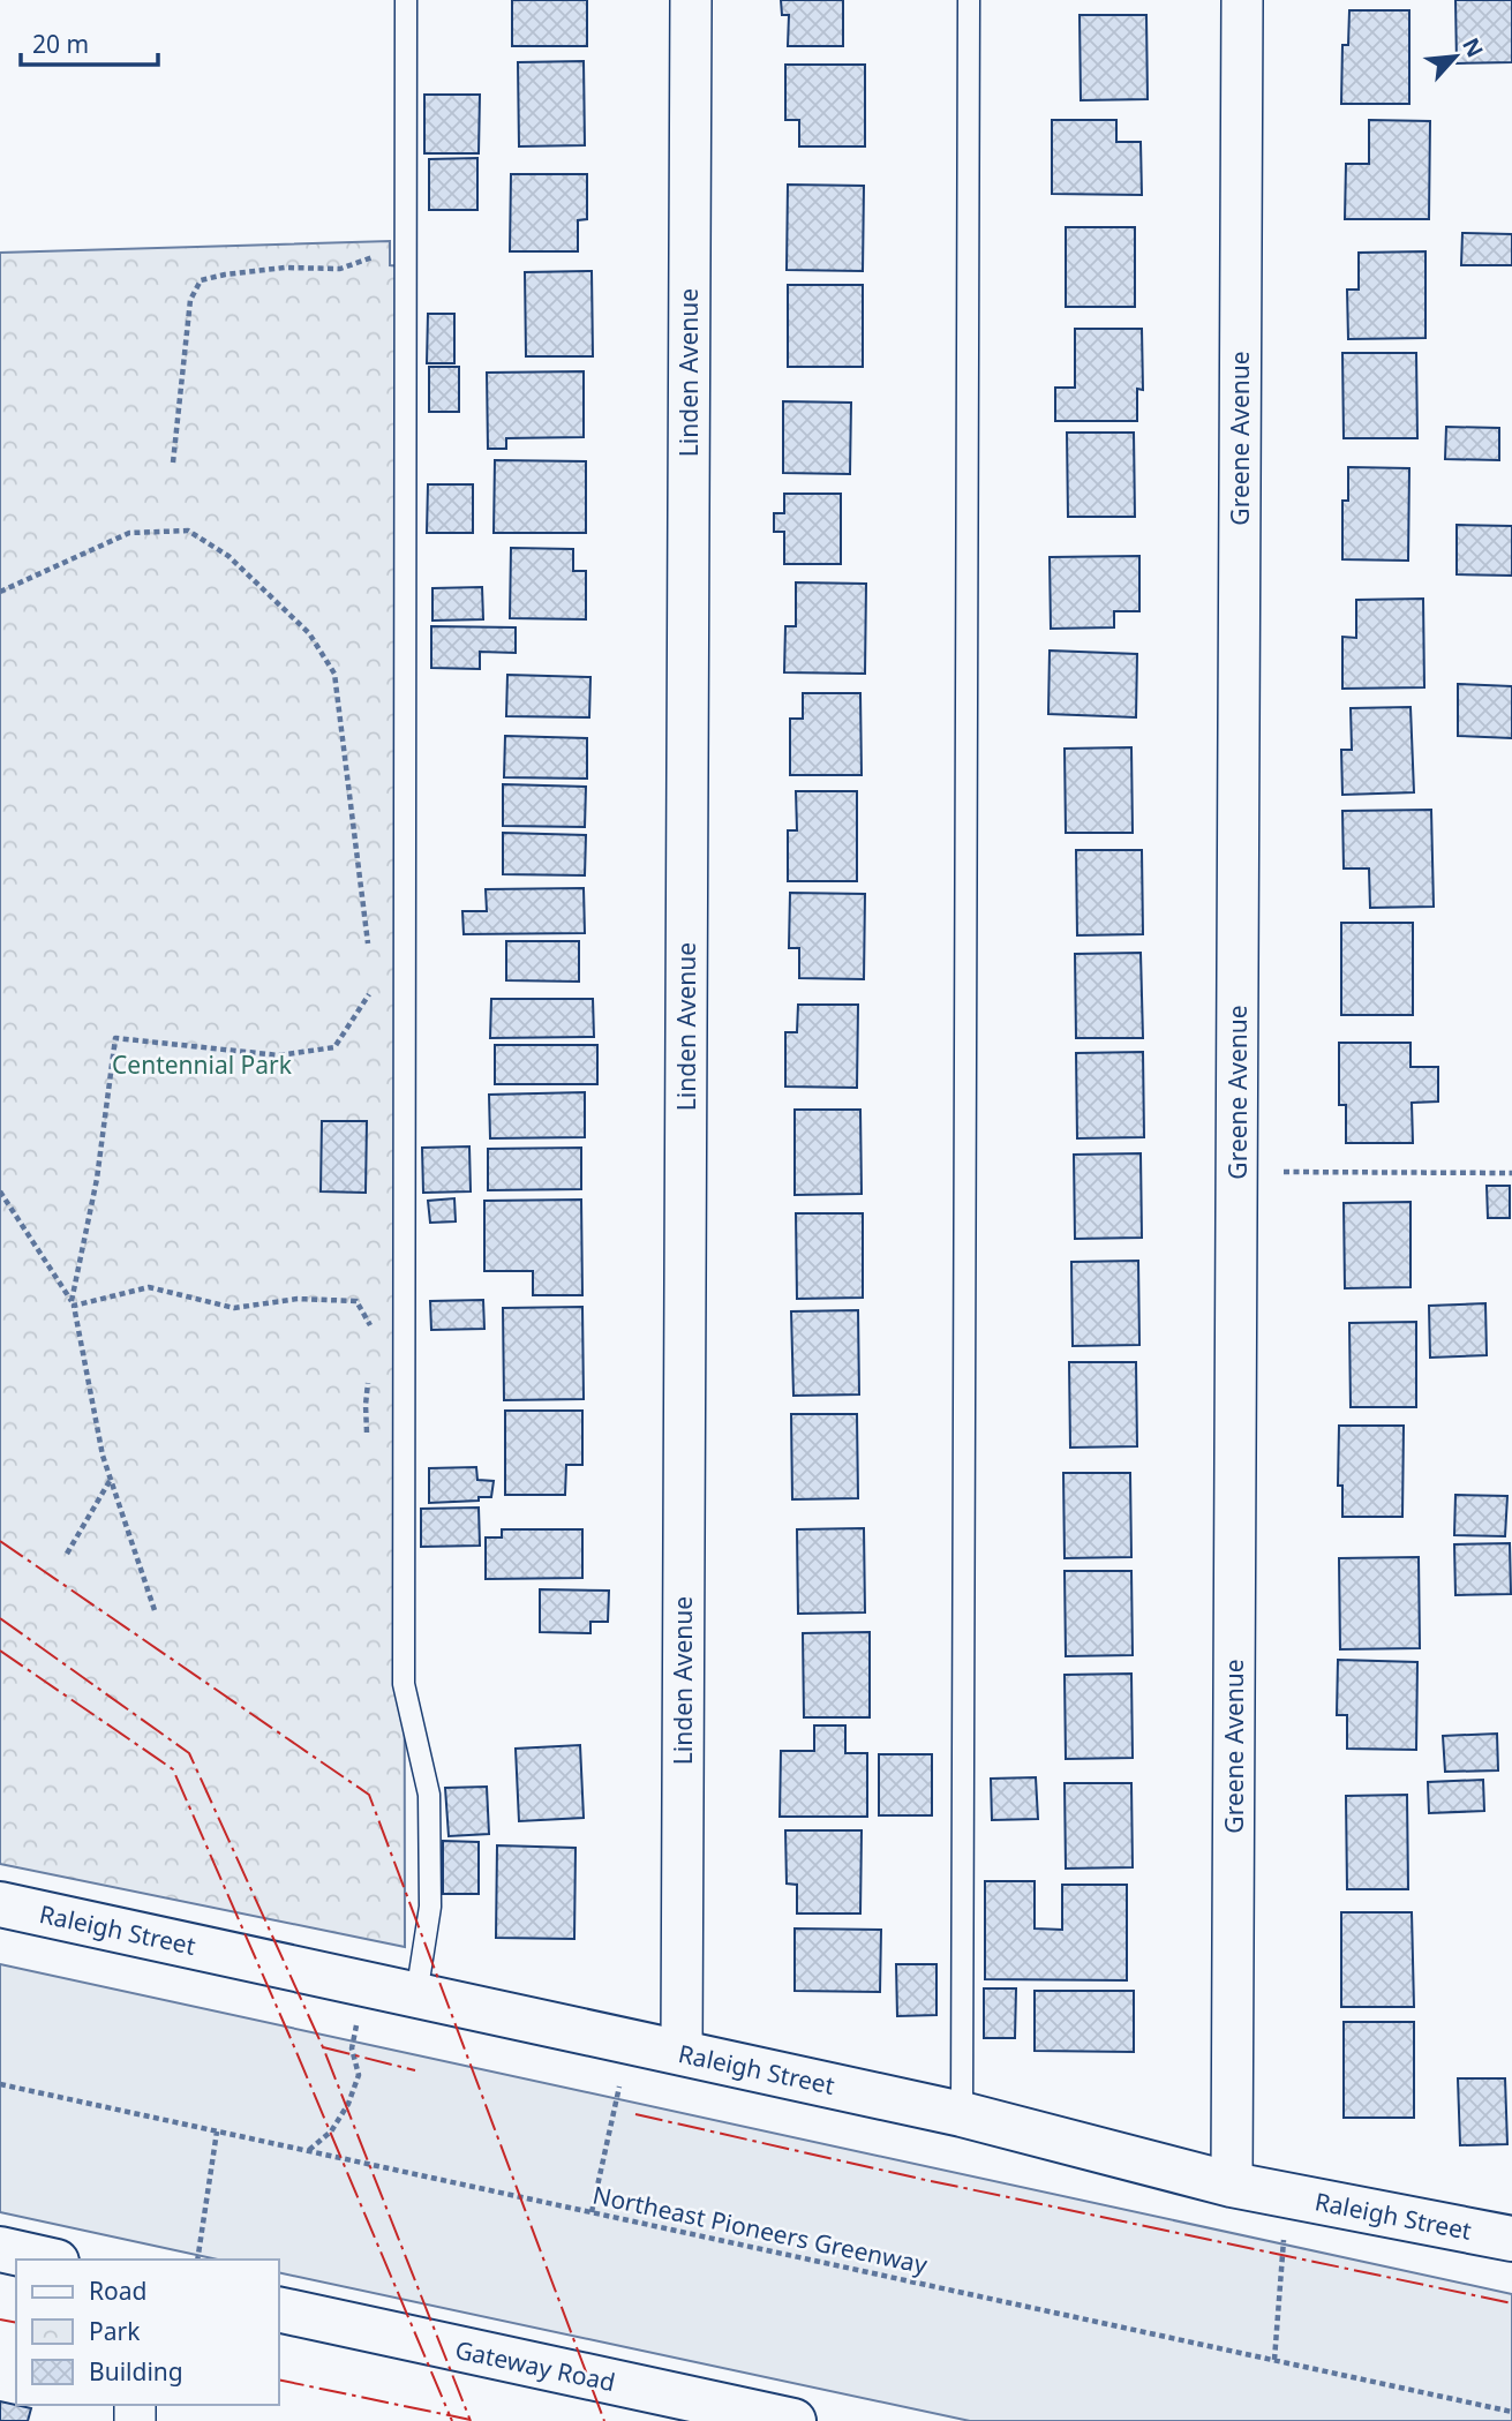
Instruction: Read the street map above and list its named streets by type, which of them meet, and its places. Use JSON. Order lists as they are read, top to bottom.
{
  "streets": {
    "street": [
      "Linden Avenue",
      "Greene Avenue",
      "Raleigh Street",
      "Gateway Road"
    ],
    "path": ["Northeast Pioneers Greenway"]
  },
  "crossings": [
    ["Linden Avenue", "Raleigh Street"],
    ["Greene Avenue", "Raleigh Street"]
  ],
  "parks": ["Centennial Park"],
  "legend": ["Road", "Park", "Building"],
  "scale_bar": "20 m",
  "north": "top right"
}
